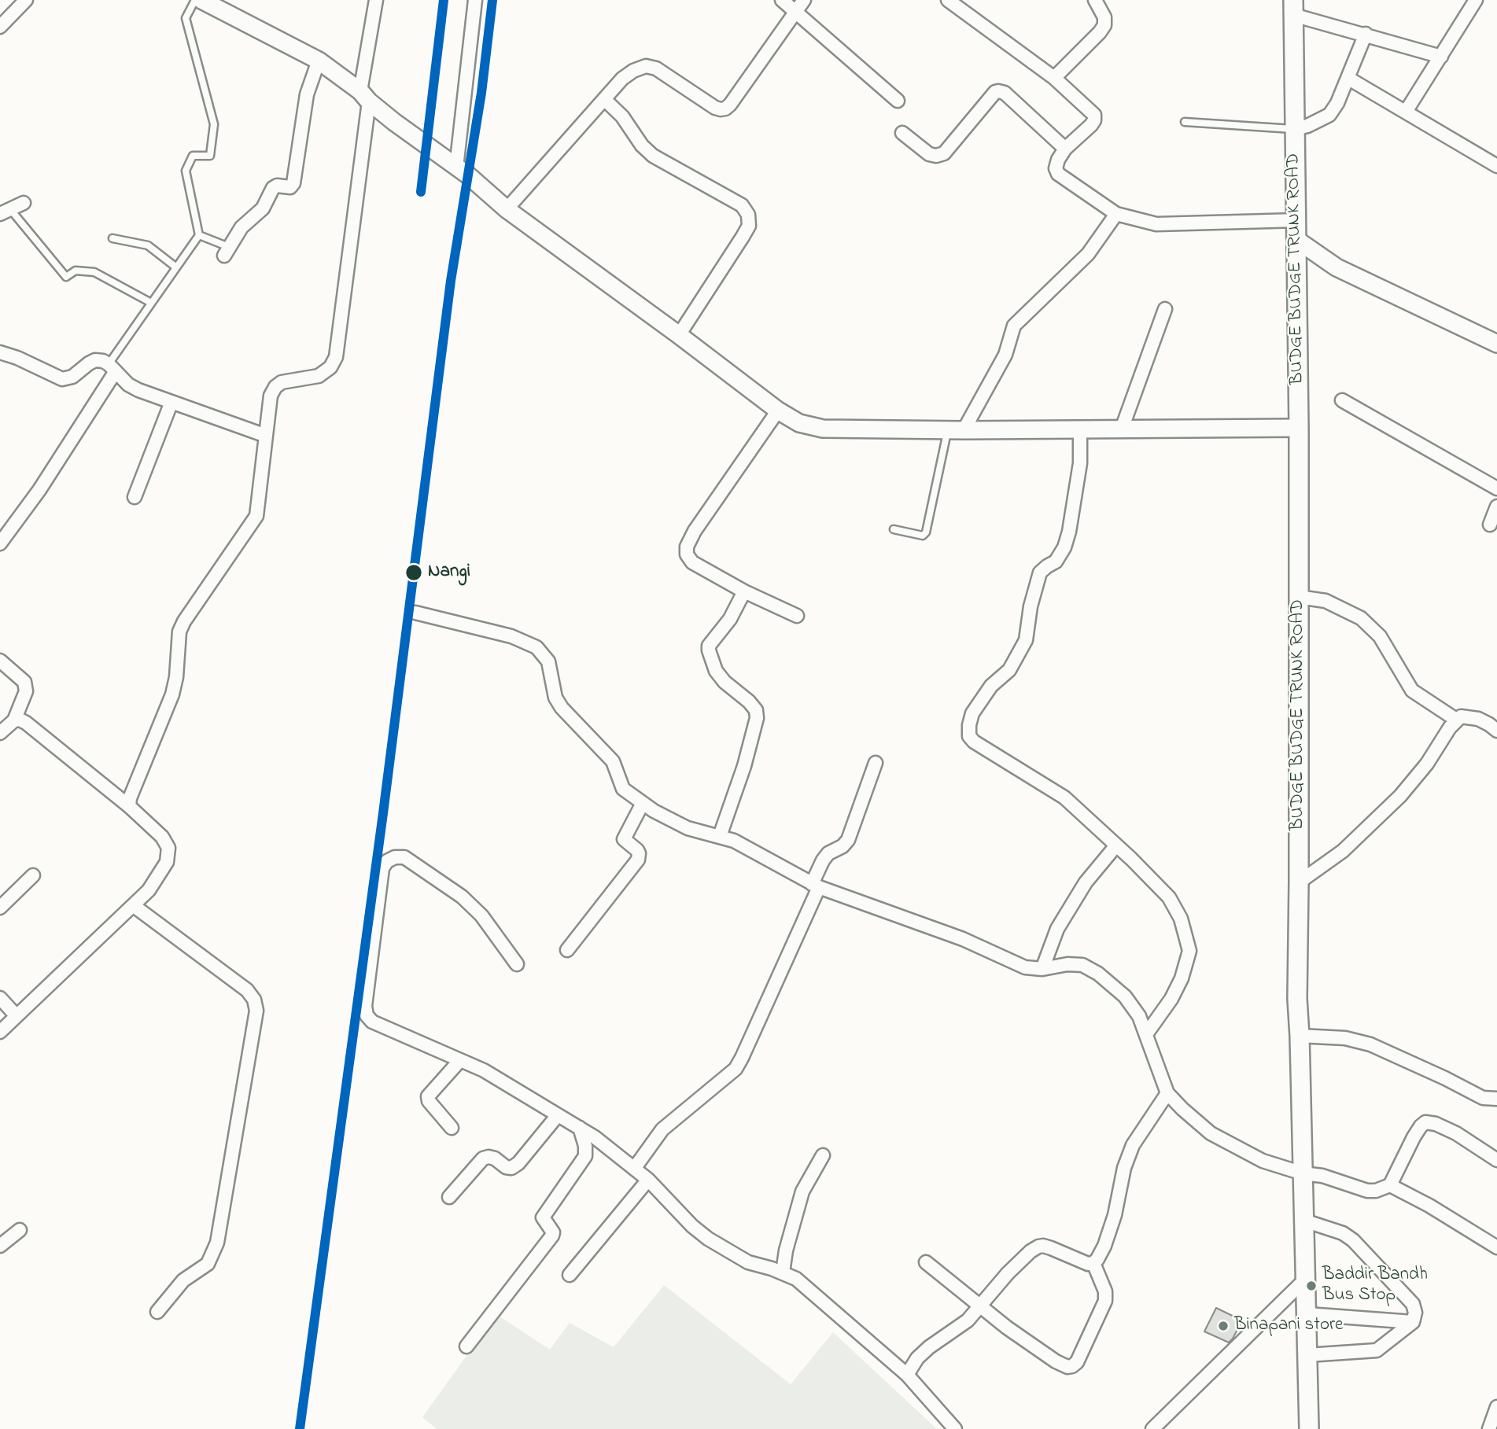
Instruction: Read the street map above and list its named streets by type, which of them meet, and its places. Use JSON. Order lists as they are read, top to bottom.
{
  "streets": {
    "main road": ["BUDGE BUDGE TRUNK ROAD"]
  },
  "places": ["Nangi", "Baddir Bandh Bus Stop", "Binapani store"]
}
